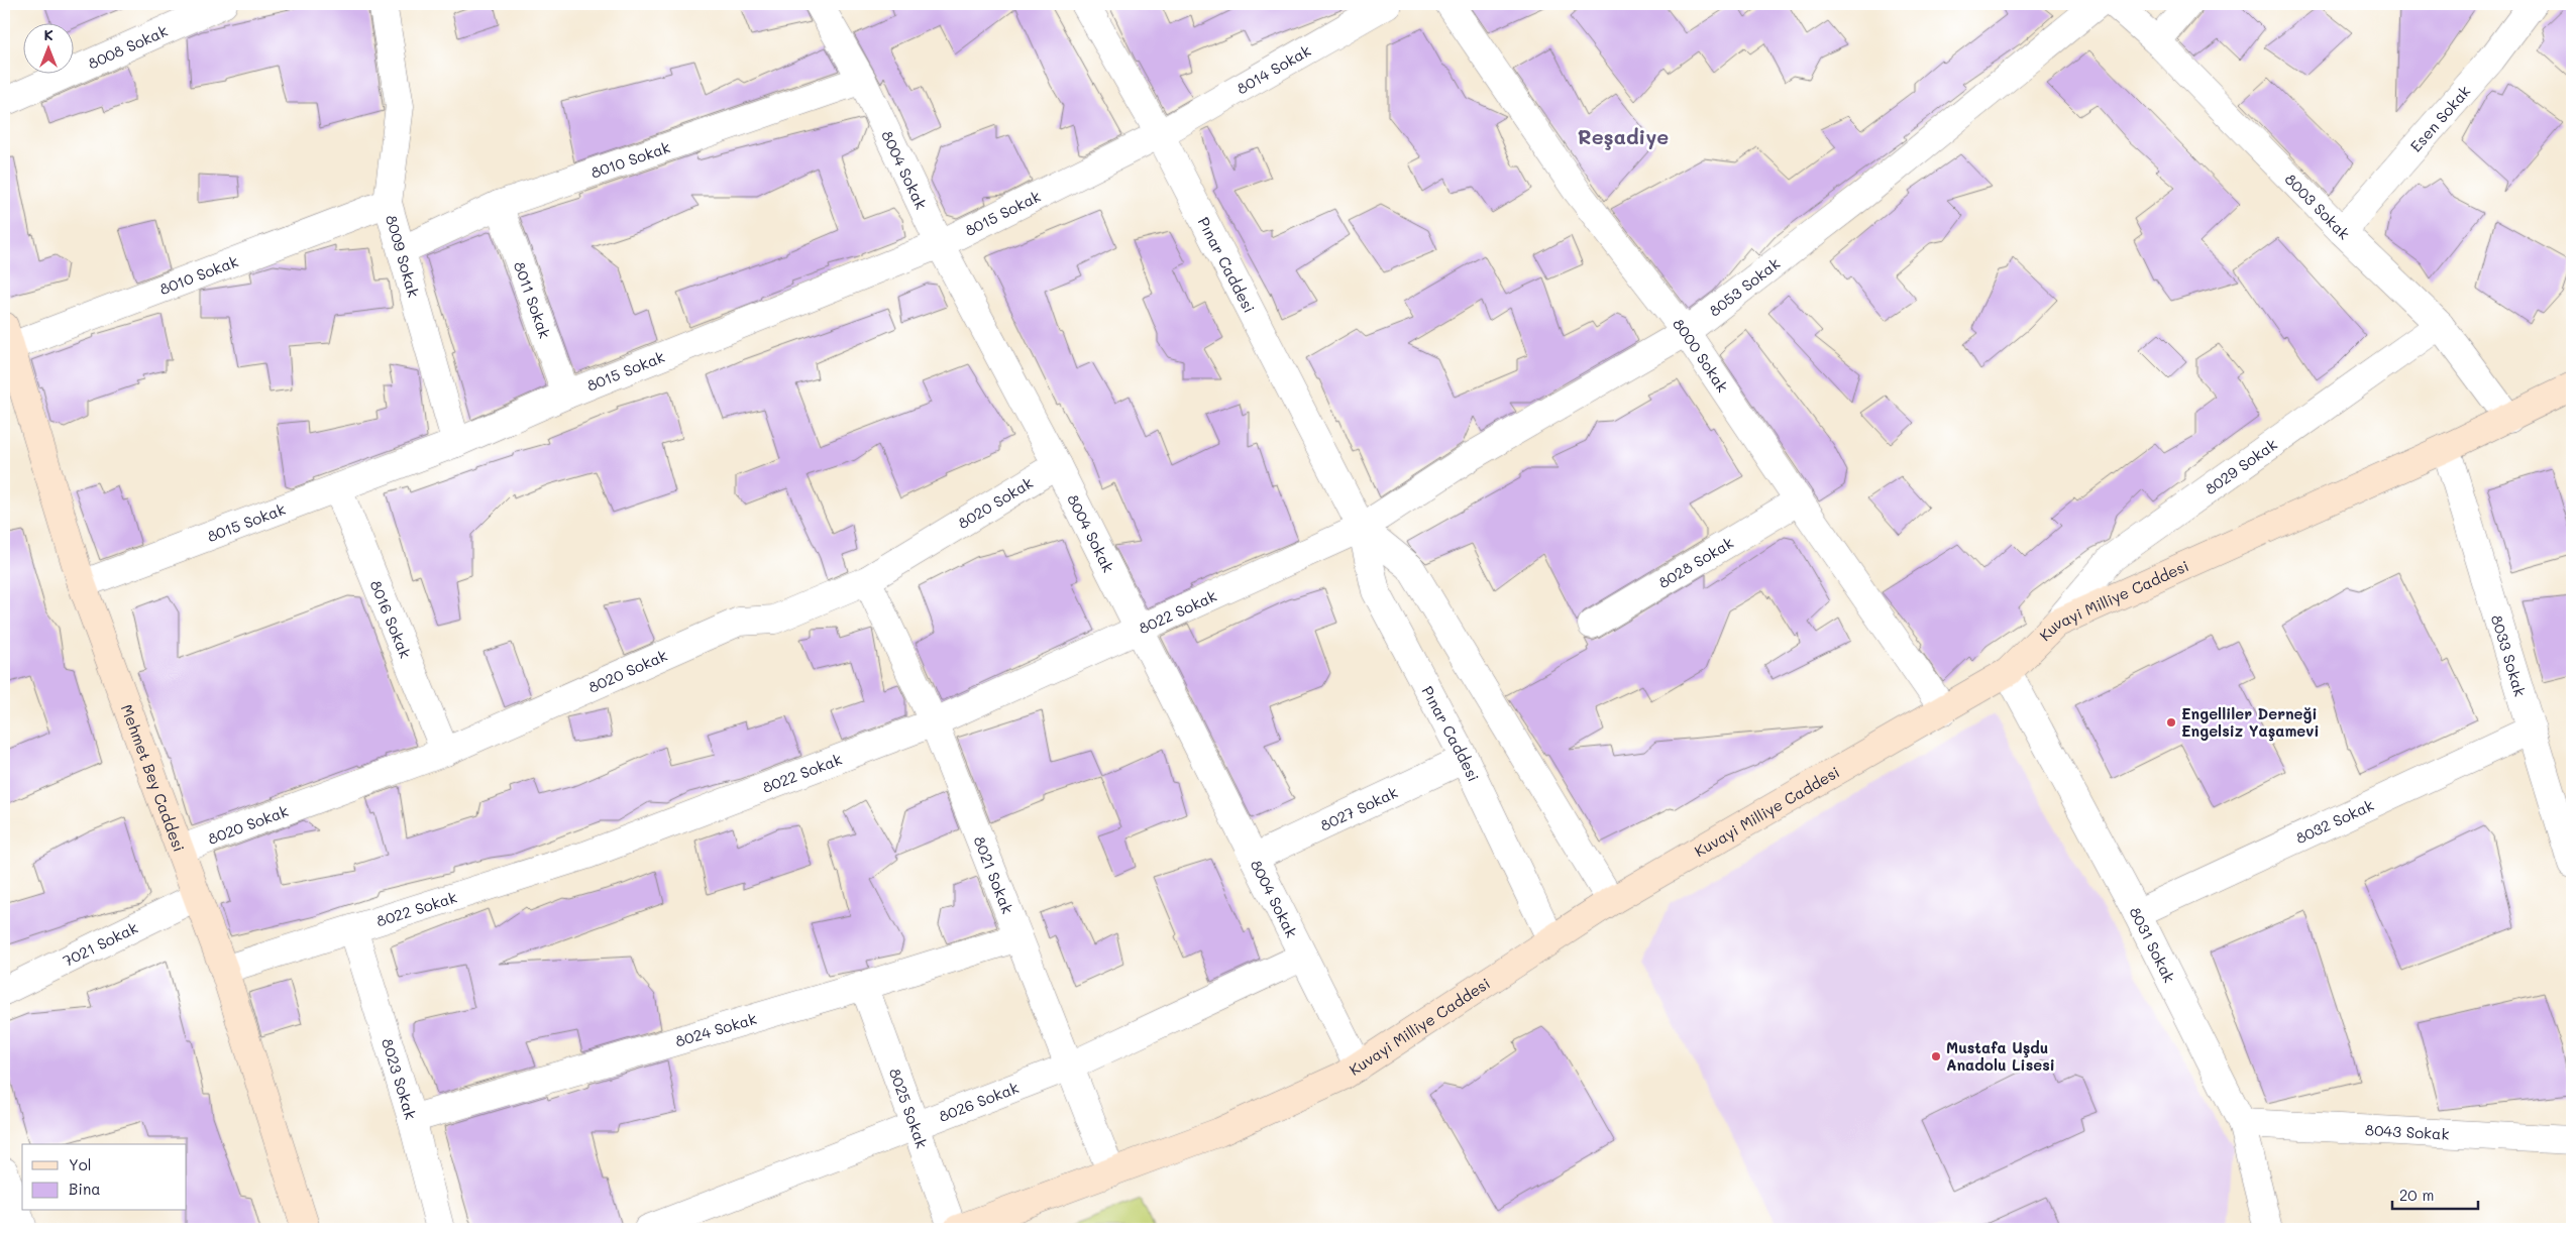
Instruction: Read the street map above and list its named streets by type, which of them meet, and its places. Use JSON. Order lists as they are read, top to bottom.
{
  "streets": {
    "main road": ["Kuvayi Milliye Caddesi", "Mehmet Bey Caddesi"],
    "street": [
      "8008 Sokak",
      "8014 Sokak",
      "Esen Sokak",
      "8010 Sokak",
      "8004 Sokak",
      "8003 Sokak",
      "8015 Sokak",
      "8009 Sokak",
      "Pınar Caddesi",
      "8053 Sokak",
      "8011 Sokak",
      "8000 Sokak",
      "8029 Sokak",
      "8020 Sokak",
      "8028 Sokak",
      "8022 Sokak",
      "8016 Sokak",
      "8033 Sokak",
      "8027 Sokak",
      "8032 Sokak",
      "8021 Sokak",
      "7021 Sokak",
      "8031 Sokak",
      "8024 Sokak",
      "8023 Sokak",
      "8026 Sokak",
      "8025 Sokak",
      "8043 Sokak"
    ]
  },
  "crossings": [
    ["8014 Sokak", "8015 Sokak"],
    ["8014 Sokak", "Pınar Caddesi"],
    ["Esen Sokak", "8003 Sokak"],
    ["8010 Sokak", "8004 Sokak"],
    ["8010 Sokak", "8009 Sokak"],
    ["8010 Sokak", "8011 Sokak"],
    ["8010 Sokak", "Mehmet Bey Caddesi"],
    ["8004 Sokak", "8015 Sokak"],
    ["8004 Sokak", "8020 Sokak"],
    ["8004 Sokak", "Kuvayi Milliye Caddesi"],
    ["8004 Sokak", "8022 Sokak"],
    ["8004 Sokak", "8027 Sokak"],
    ["8004 Sokak", "8026 Sokak"],
    ["8003 Sokak", "8029 Sokak"],
    ["8003 Sokak", "Kuvayi Milliye Caddesi"],
    ["8015 Sokak", "8009 Sokak"],
    ["8015 Sokak", "Pınar Caddesi"],
    ["8015 Sokak", "8011 Sokak"],
    ["8015 Sokak", "8016 Sokak"],
    ["8015 Sokak", "Mehmet Bey Caddesi"],
    ["Pınar Caddesi", "8053 Sokak"],
    ["Pınar Caddesi", "Kuvayi Milliye Caddesi"],
    ["Pınar Caddesi", "8022 Sokak"],
    ["Pınar Caddesi", "8027 Sokak"],
    ["8053 Sokak", "8000 Sokak"],
    ["8053 Sokak", "8022 Sokak"],
    ["8000 Sokak", "8028 Sokak"],
    ["8000 Sokak", "Kuvayi Milliye Caddesi"],
    ["8029 Sokak", "Kuvayi Milliye Caddesi"],
    ["8020 Sokak", "8016 Sokak"],
    ["8020 Sokak", "Mehmet Bey Caddesi"],
    ["8020 Sokak", "8021 Sokak"],
    ["Kuvayi Milliye Caddesi", "8033 Sokak"],
    ["Kuvayi Milliye Caddesi", "8021 Sokak"],
    ["Kuvayi Milliye Caddesi", "8031 Sokak"],
    ["8022 Sokak", "Mehmet Bey Caddesi"],
    ["8022 Sokak", "8021 Sokak"],
    ["8022 Sokak", "8023 Sokak"],
    ["8033 Sokak", "8032 Sokak"],
    ["Mehmet Bey Caddesi", "7021 Sokak"],
    ["8032 Sokak", "8031 Sokak"],
    ["8021 Sokak", "8024 Sokak"],
    ["8021 Sokak", "8026 Sokak"],
    ["8031 Sokak", "8043 Sokak"],
    ["8024 Sokak", "8023 Sokak"],
    ["8024 Sokak", "8025 Sokak"],
    ["8026 Sokak", "8025 Sokak"]
  ],
  "districts": ["Reşadiye"],
  "places": ["Engelliler Derneği Engelsiz Yaşamevi", "Mustafa Uşdu Anadolu Lisesi"],
  "legend": ["Yol", "Bina"],
  "scale_bar": "20 m",
  "north": "top"
}
